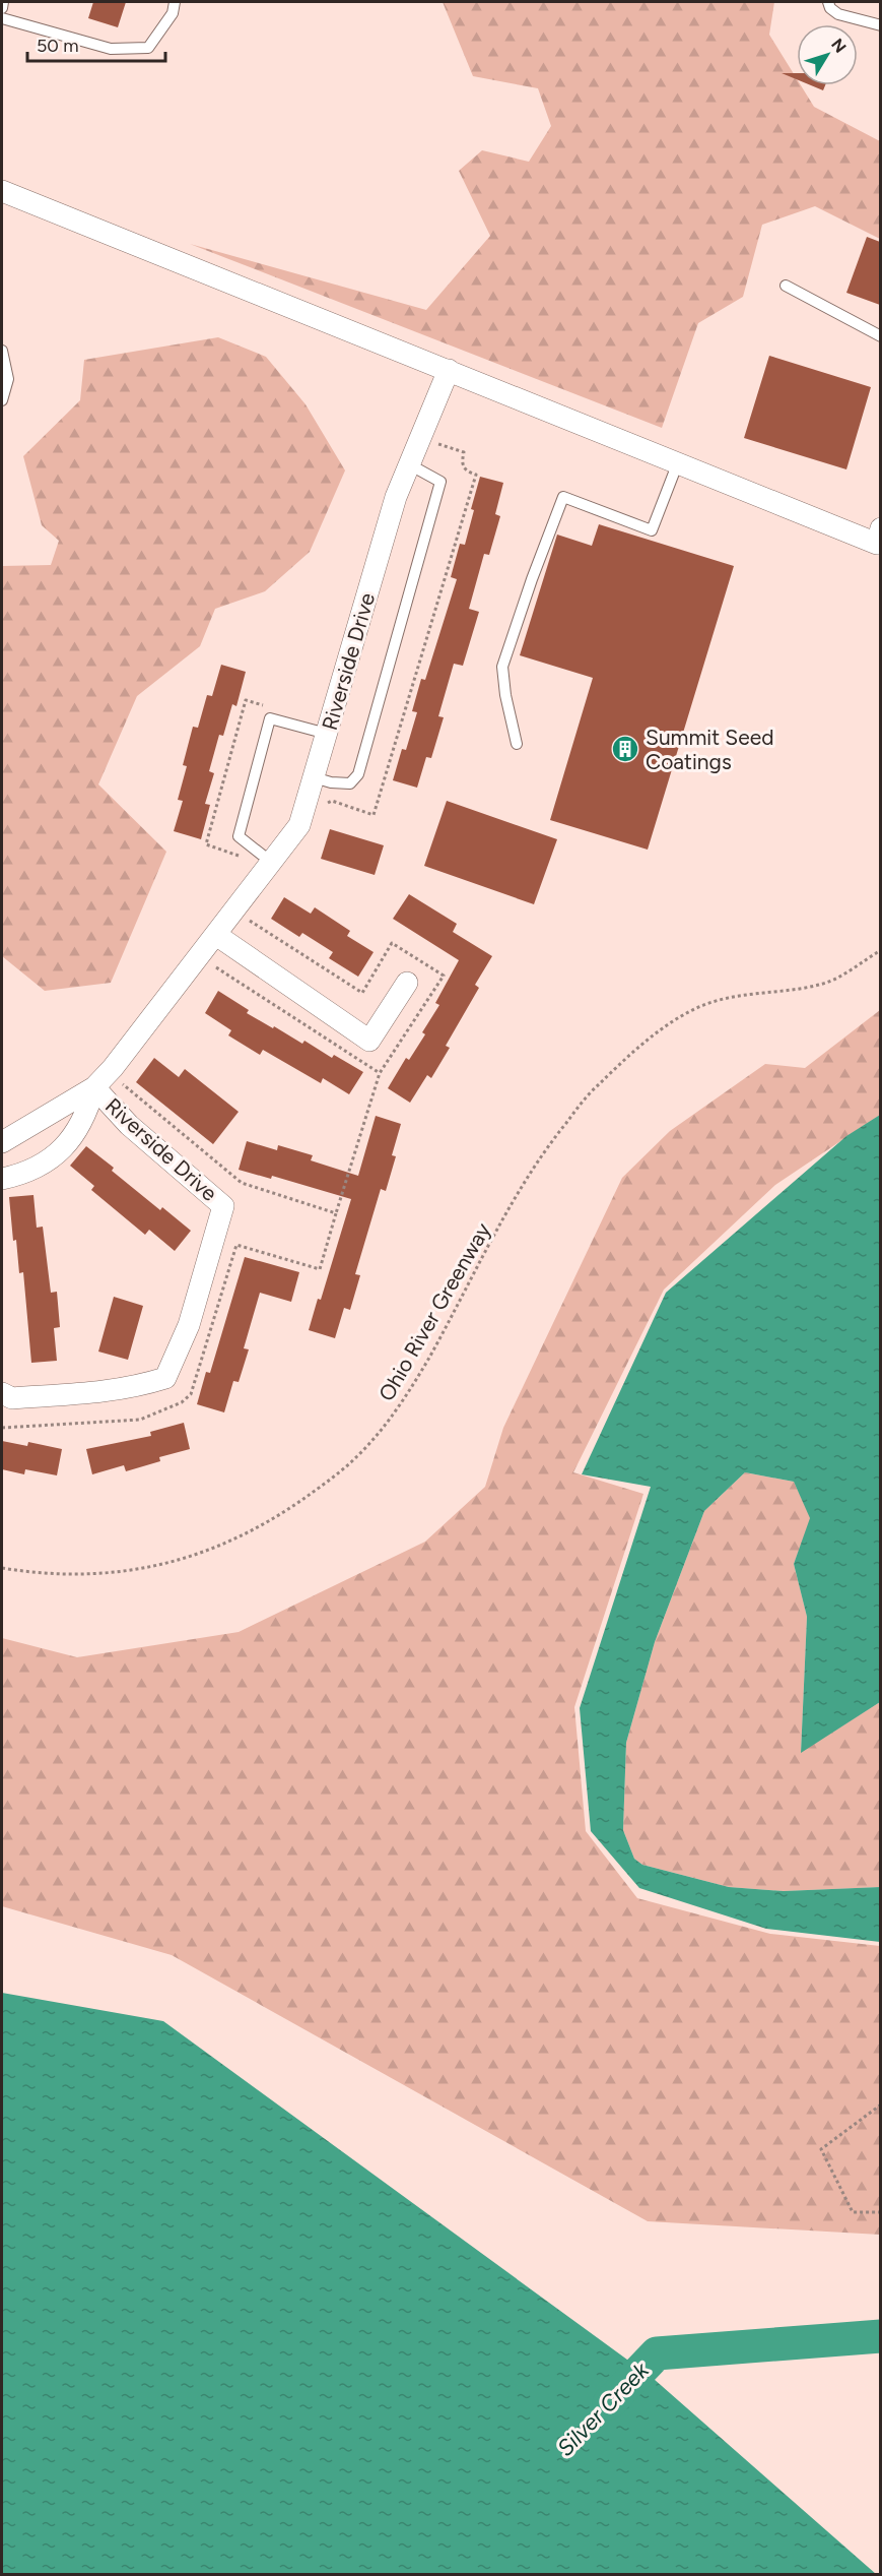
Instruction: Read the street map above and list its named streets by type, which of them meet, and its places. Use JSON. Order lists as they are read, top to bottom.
{
  "streets": {
    "street": ["Riverside Drive"],
    "path": ["Ohio River Greenway"]
  },
  "water": ["Silver Creek"],
  "places": {
    "building": ["Summit Seed Coatings"]
  },
  "scale_bar": "50 m",
  "north": "top right"
}
